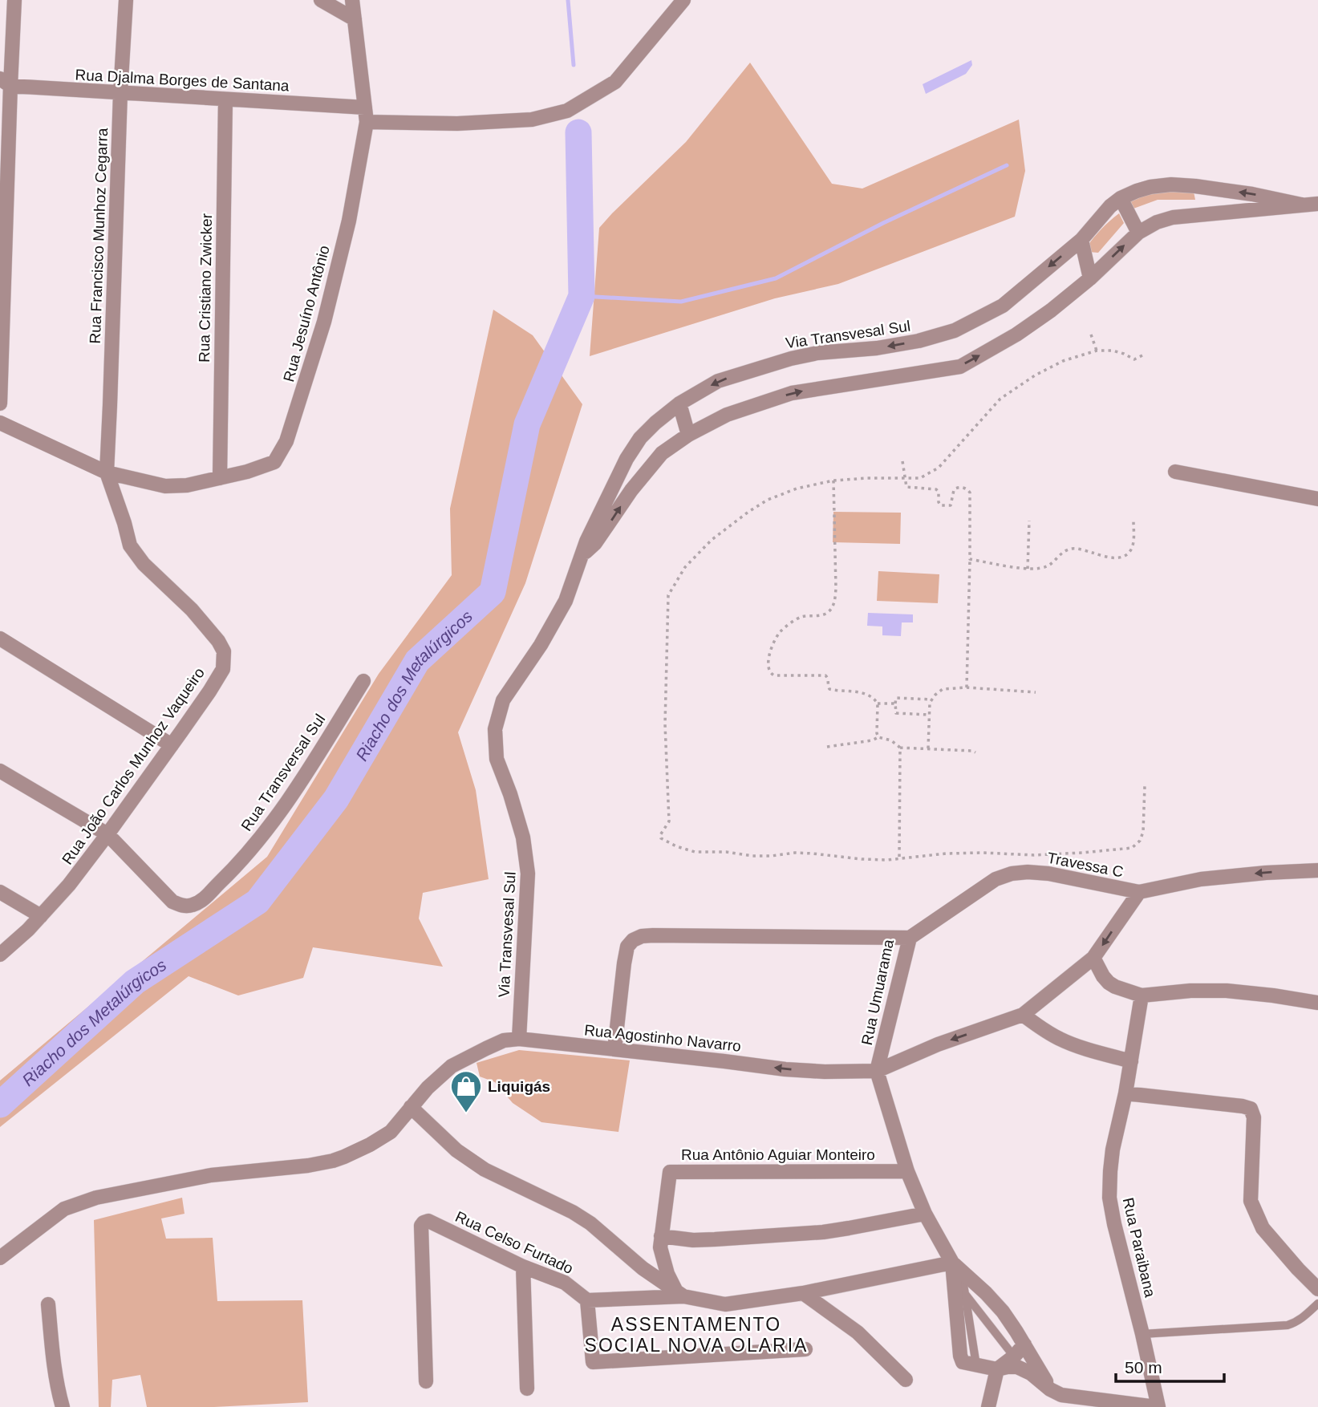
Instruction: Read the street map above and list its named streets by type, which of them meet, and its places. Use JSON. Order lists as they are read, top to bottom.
{
  "streets": {
    "street": [
      "Rua Djalma Borges de Santana",
      "Rua Francisco Munhoz Cegarra",
      "Rua Cristiano Zwicker",
      "Rua Jesuíno Antônio",
      "Via Transvesal Sul",
      "Rua João Carlos Munhoz Vaqueiro",
      "Rua Transversal Sul",
      "Travessa C",
      "Rua Umuarama",
      "Rua Agostinho Navarro",
      "Rua Antônio Aguiar Monteiro",
      "Rua Celso Furtado",
      "Rua Paraibana"
    ]
  },
  "crossings": [
    ["Rua Djalma Borges de Santana", "Rua Francisco Munhoz Cegarra"],
    ["Rua Djalma Borges de Santana", "Rua Cristiano Zwicker"],
    ["Rua Djalma Borges de Santana", "Rua Jesuíno Antônio"],
    ["Rua Francisco Munhoz Cegarra", "Rua Jesuíno Antônio"],
    ["Rua Francisco Munhoz Cegarra", "Rua João Carlos Munhoz Vaqueiro"],
    ["Rua Cristiano Zwicker", "Rua Jesuíno Antônio"],
    ["Rua Jesuíno Antônio", "Rua João Carlos Munhoz Vaqueiro"],
    ["Via Transvesal Sul", "Rua Agostinho Navarro"],
    ["Rua João Carlos Munhoz Vaqueiro", "Rua Transversal Sul"],
    ["Travessa C", "Rua Umuarama"],
    ["Travessa C", "Rua Agostinho Navarro"],
    ["Rua Umuarama", "Rua Agostinho Navarro"]
  ],
  "one_way": ["Rua Agostinho Navarro"],
  "districts": ["ASSENTAMENTO SOCIAL NOVA OLARIA"],
  "water": ["Riacho dos Metalúrgicos"],
  "places": {
    "shop": ["Liquigás"]
  },
  "scale_bar": "50 m"
}
